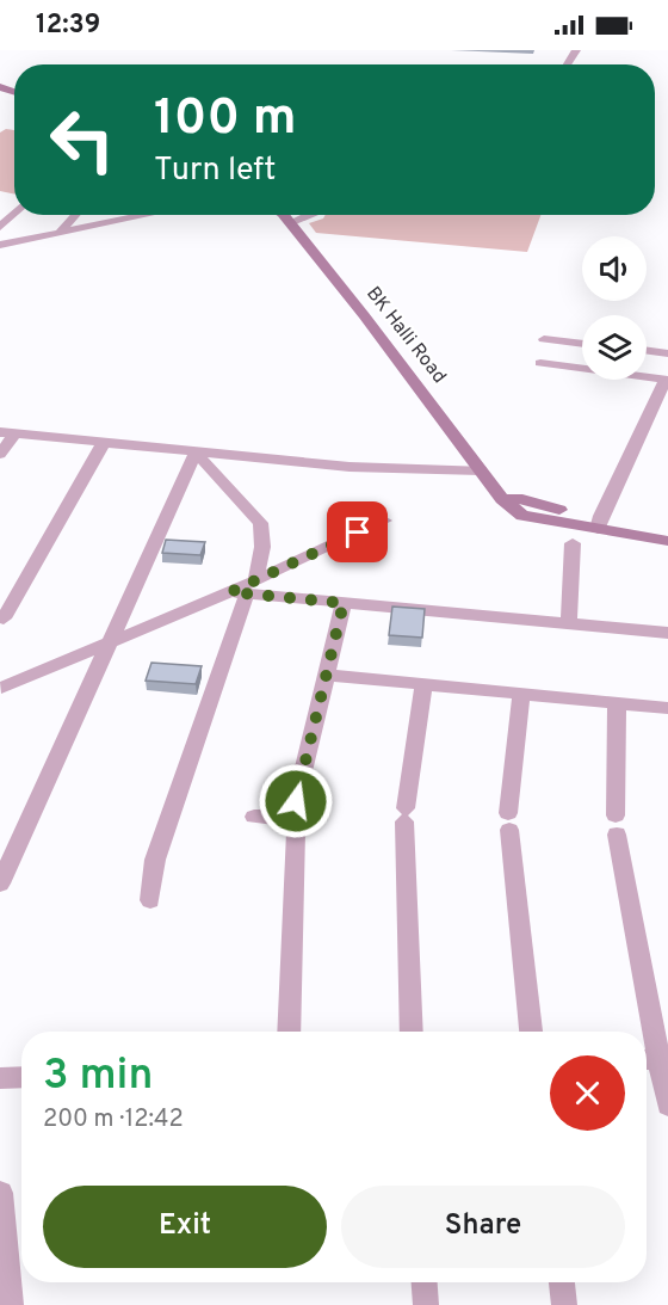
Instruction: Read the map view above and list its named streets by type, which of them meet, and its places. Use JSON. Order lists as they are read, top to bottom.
{
  "streets": {
    "main road": ["BK Halli Road"]
  },
  "page": {
    "status": "12:39",
    "turn": ["100 m", "Turn left"],
    "heading": ["3 min", "200 m · 12:42"],
    "buttons": ["Exit", "Share"]
  }
}
